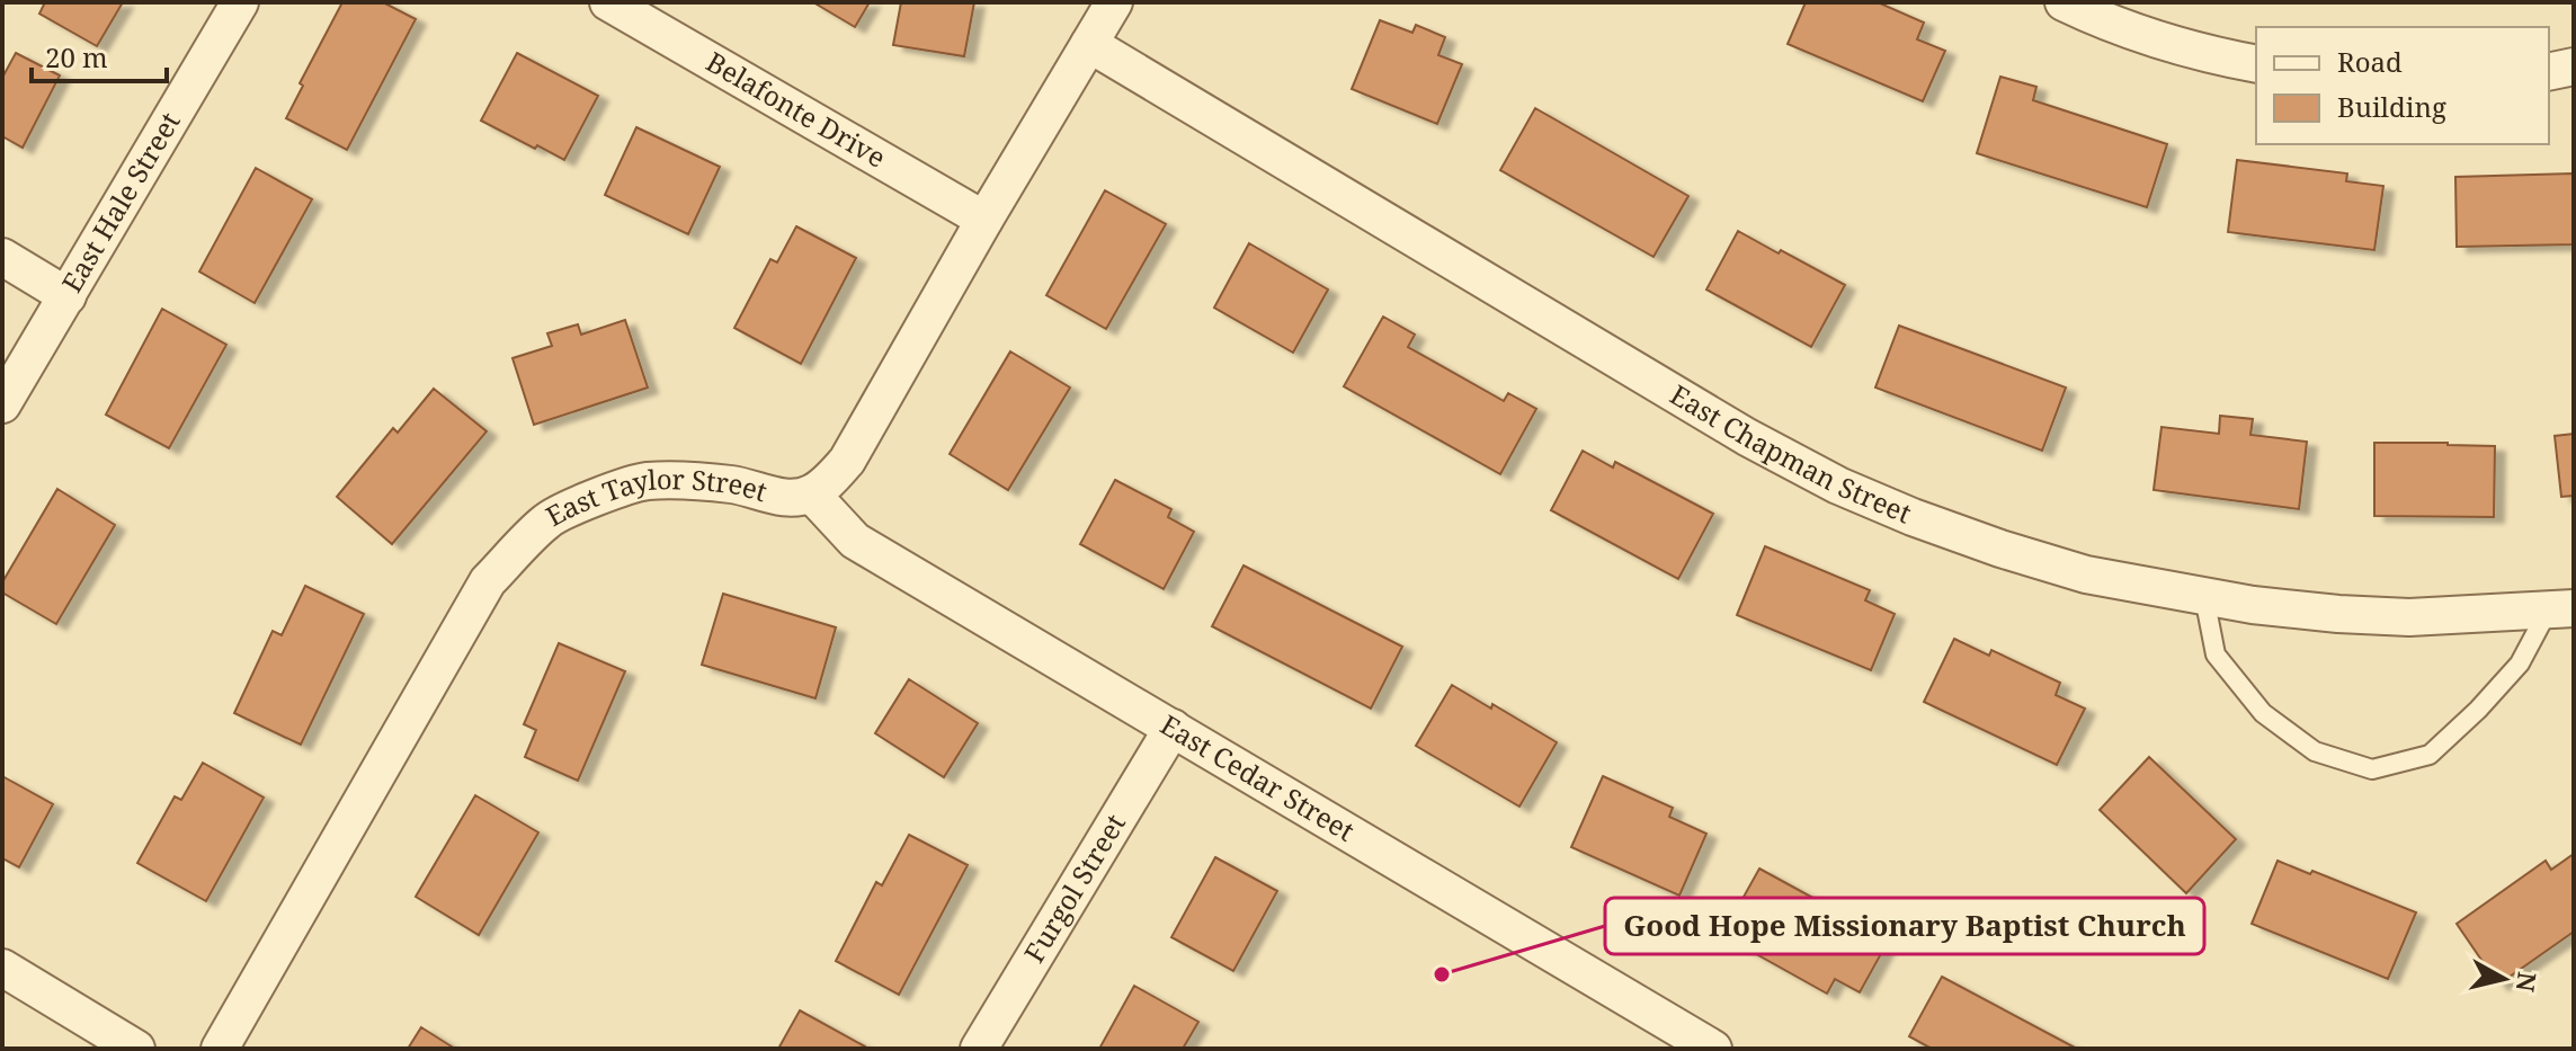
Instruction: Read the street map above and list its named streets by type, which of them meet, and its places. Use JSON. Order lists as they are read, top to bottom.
{
  "streets": {
    "street": [
      "Belafonte Drive",
      "East Hale Street",
      "East Chapman Street",
      "East Taylor Street",
      "East Cedar Street",
      "Furgol Street"
    ]
  },
  "crossings": [
    ["Belafonte Drive", "East Taylor Street"],
    ["East Chapman Street", "East Taylor Street"],
    ["East Taylor Street", "East Cedar Street"],
    ["East Cedar Street", "Furgol Street"]
  ],
  "places": ["Good Hope Missionary Baptist Church"],
  "legend": ["Road", "Building"],
  "scale_bar": "20 m",
  "north": "right"
}
